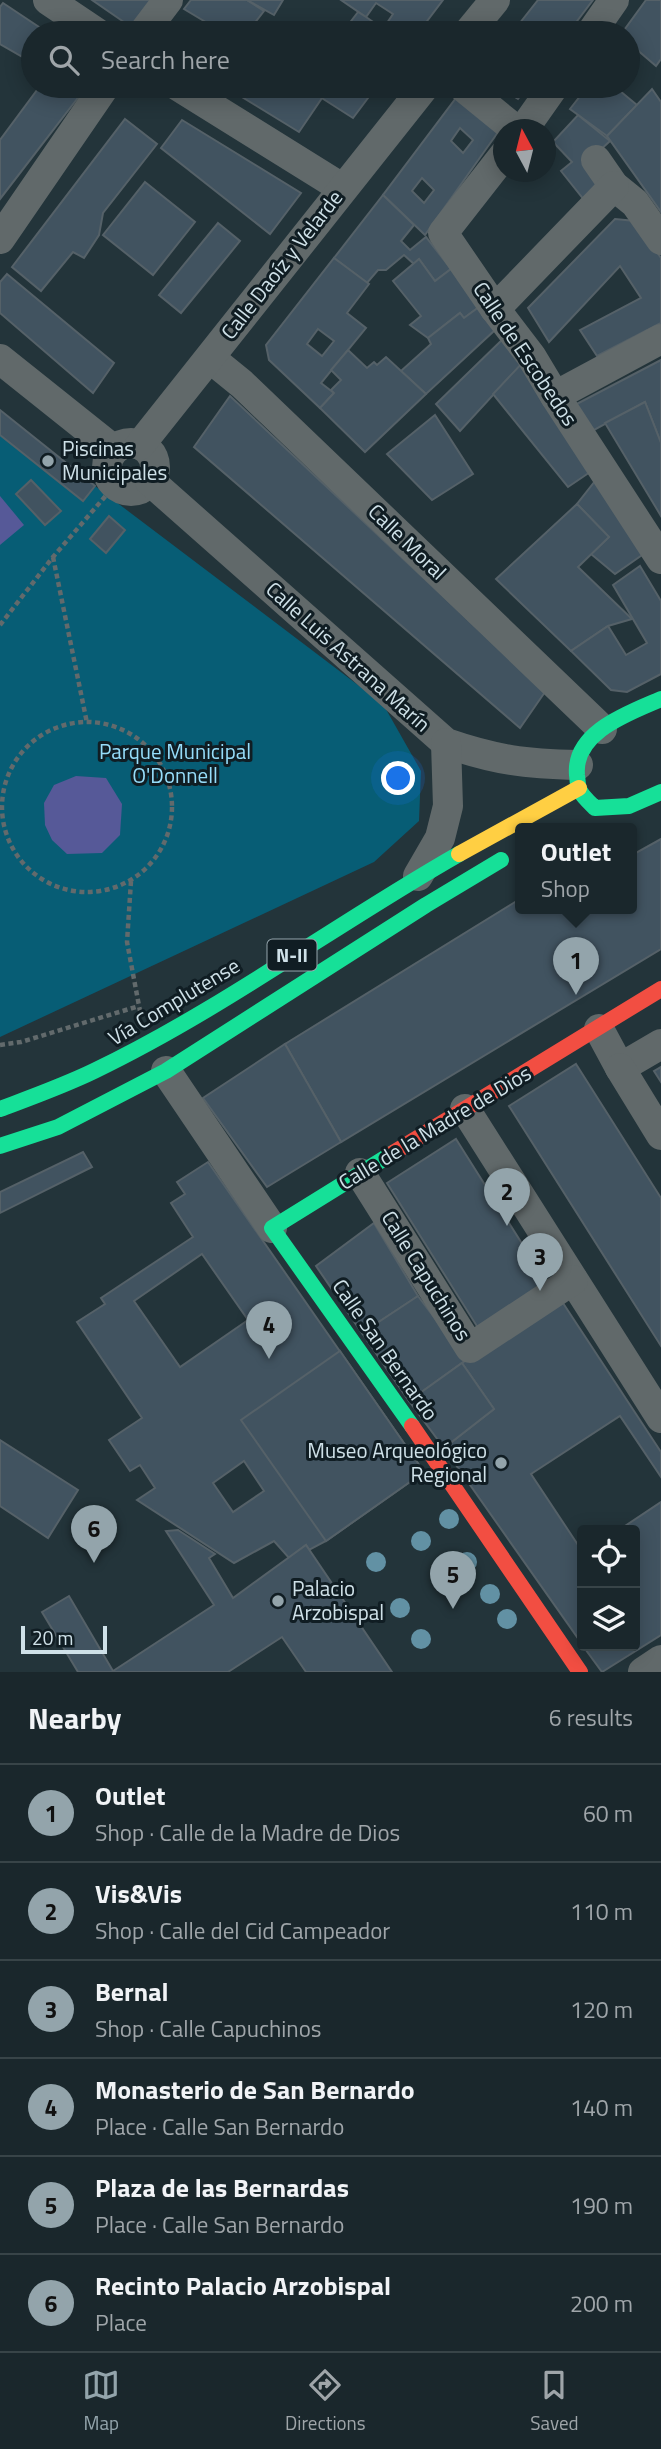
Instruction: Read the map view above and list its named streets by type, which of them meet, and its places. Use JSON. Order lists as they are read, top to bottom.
{
  "streets": {
    "main road": [
      "N-II",
      "Vía Complutense",
      "Calle de la Madre de Dios",
      "Calle San Bernardo"
    ],
    "street": [
      "Calle Daoíz y Velarde",
      "Calle de Escobedos",
      "Calle Moral",
      "Calle Luis Astrana Marín",
      "Calle Capuchinos"
    ]
  },
  "crossings": [
    ["Calle Daoíz y Velarde", "Calle Moral"],
    ["Calle Daoíz y Velarde", "Calle Luis Astrana Marín"],
    ["Calle Luis Astrana Marín", "Vía Complutense"],
    ["Calle de la Madre de Dios", "Calle Capuchinos"],
    ["Calle de la Madre de Dios", "Calle San Bernardo"]
  ],
  "parks": ["Parque Municipal O'Donnell"],
  "places": ["Piscinas Municipales", "Museo Arqueológico Regional", "Palacio Arzobispal"],
  "scale_bar": "20 m",
  "north": "top",
  "page": {
    "search": "Search here",
    "popup": ["Outlet", "Shop"],
    "pins": [
      "1",
      "2",
      "3",
      "4",
      "6",
      "5"
    ],
    "scale": "20 m",
    "heading": ["Nearby", "6 results"],
    "list": [
      {
        "mark": "1",
        "name": "Outlet",
        "note": "Shop · Calle de la Madre de Dios",
        "value": "60 m"
      },
      {
        "mark": "2",
        "name": "Vis&Vis",
        "note": "Shop · Calle del Cid Campeador",
        "value": "110 m"
      },
      {
        "mark": "3",
        "name": "Bernal",
        "note": "Shop · Calle Capuchinos",
        "value": "120 m"
      },
      {
        "mark": "4",
        "name": "Monasterio de San Bernardo",
        "note": "Place · Calle San Bernardo",
        "value": "140 m"
      },
      {
        "mark": "5",
        "name": "Plaza de las Bernardas",
        "note": "Place · Calle San Bernardo",
        "value": "190 m"
      },
      {
        "mark": "6",
        "name": "Recinto Palacio Arzobispal",
        "note": "Place",
        "value": "200 m"
      }
    ],
    "nav": ["Map", "Directions", "Saved"]
  }
}
